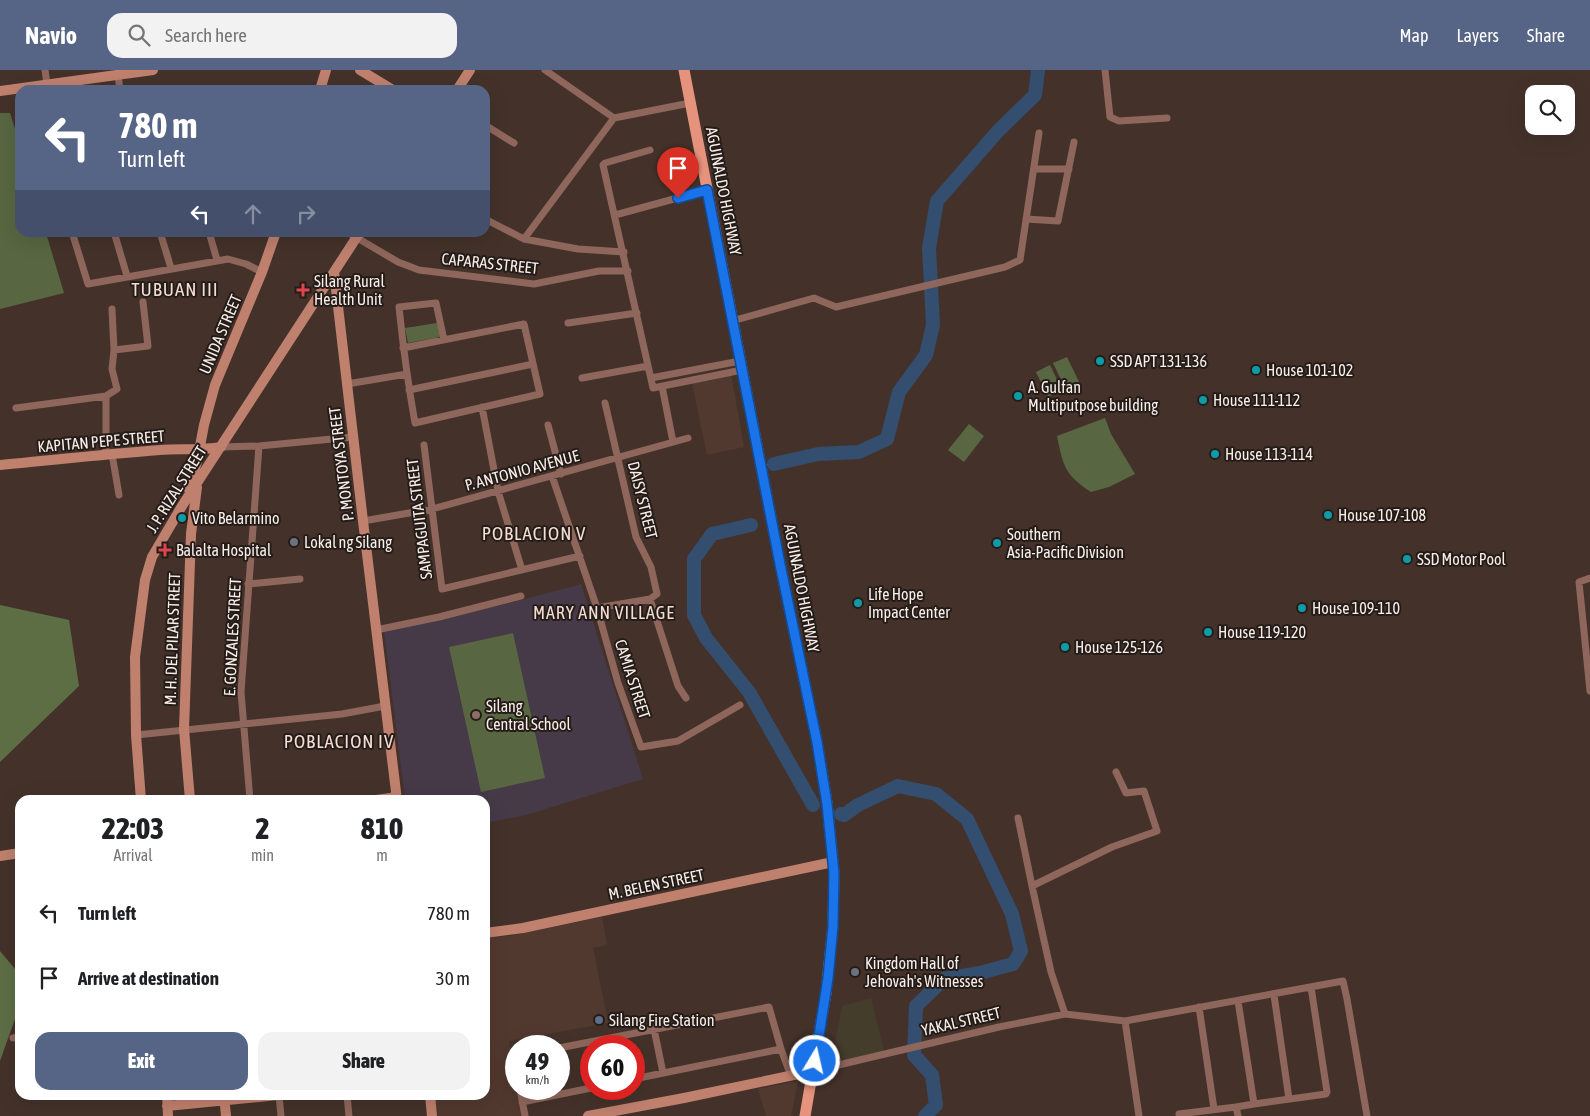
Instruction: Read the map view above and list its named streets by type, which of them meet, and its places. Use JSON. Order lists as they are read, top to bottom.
{
  "streets": {
    "main road": ["AGUINALDO HIGHWAY"],
    "street": [
      "CAPARAS STREET",
      "UNIDA STREET",
      "KAPITAN PEPE STREET",
      "P. MONTOYA STREET",
      "P. ANTONIO AVENUE",
      "J. P. RIZAL STREET",
      "DAISY STREET",
      "SAMPAGUITA STREET",
      "E. GONZALES STREET",
      "M. H. DEL PILAR STREET",
      "CAMIA STREET",
      "M. BELEN STREET",
      "YAKAL STREET"
    ]
  },
  "crossings": [
    ["AGUINALDO HIGHWAY", "M. BELEN STREET"],
    ["AGUINALDO HIGHWAY", "YAKAL STREET"],
    ["UNIDA STREET", "KAPITAN PEPE STREET"],
    ["UNIDA STREET", "J. P. RIZAL STREET"],
    ["KAPITAN PEPE STREET", "J. P. RIZAL STREET"],
    ["P. MONTOYA STREET", "P. ANTONIO AVENUE"],
    ["P. MONTOYA STREET", "J. P. RIZAL STREET"],
    ["P. ANTONIO AVENUE", "DAISY STREET"],
    ["P. ANTONIO AVENUE", "SAMPAGUITA STREET"],
    ["P. ANTONIO AVENUE", "CAMIA STREET"],
    ["J. P. RIZAL STREET", "M. H. DEL PILAR STREET"]
  ],
  "districts": [
    "TUBUAN III",
    "POBLACION V",
    "MARY ANN VILLAGE",
    "POBLACION IV"
  ],
  "places": {
    "health": ["Silang Rural Health Unit", "Balalta Hospital"],
    "other": [
      "SSD APT 131-136",
      "House 101-102",
      "A. Gulfan Multiputpose building",
      "House 111-112",
      "House 113-114",
      "House 107-108",
      "Vito Belarmino",
      "Lokal ng Silang",
      "Southern Asia-Pacific Division",
      "SSD Motor Pool",
      "Life Hope Impact Center",
      "House 109-110",
      "House 119-120",
      "House 125-126",
      "Silang Central School",
      "Kingdom Hall of Jehovah's Witnesses",
      "Silang Fire Station"
    ]
  },
  "page": {
    "header": "Navio",
    "search": "Search here",
    "nav": ["Map", "Layers", "Share"],
    "turn": ["780 m", "Turn left"],
    "eta": [
      "22:03",
      "Arrival",
      "2",
      "min",
      "810",
      "m"
    ],
    "list": [
      {
        "name": "Turn left",
        "value": "780 m"
      },
      {
        "name": "Arrive at destination",
        "value": "30 m"
      }
    ],
    "buttons": ["Exit", "Share"],
    "speed": "49 km/h",
    "limit": "60"
  }
}
